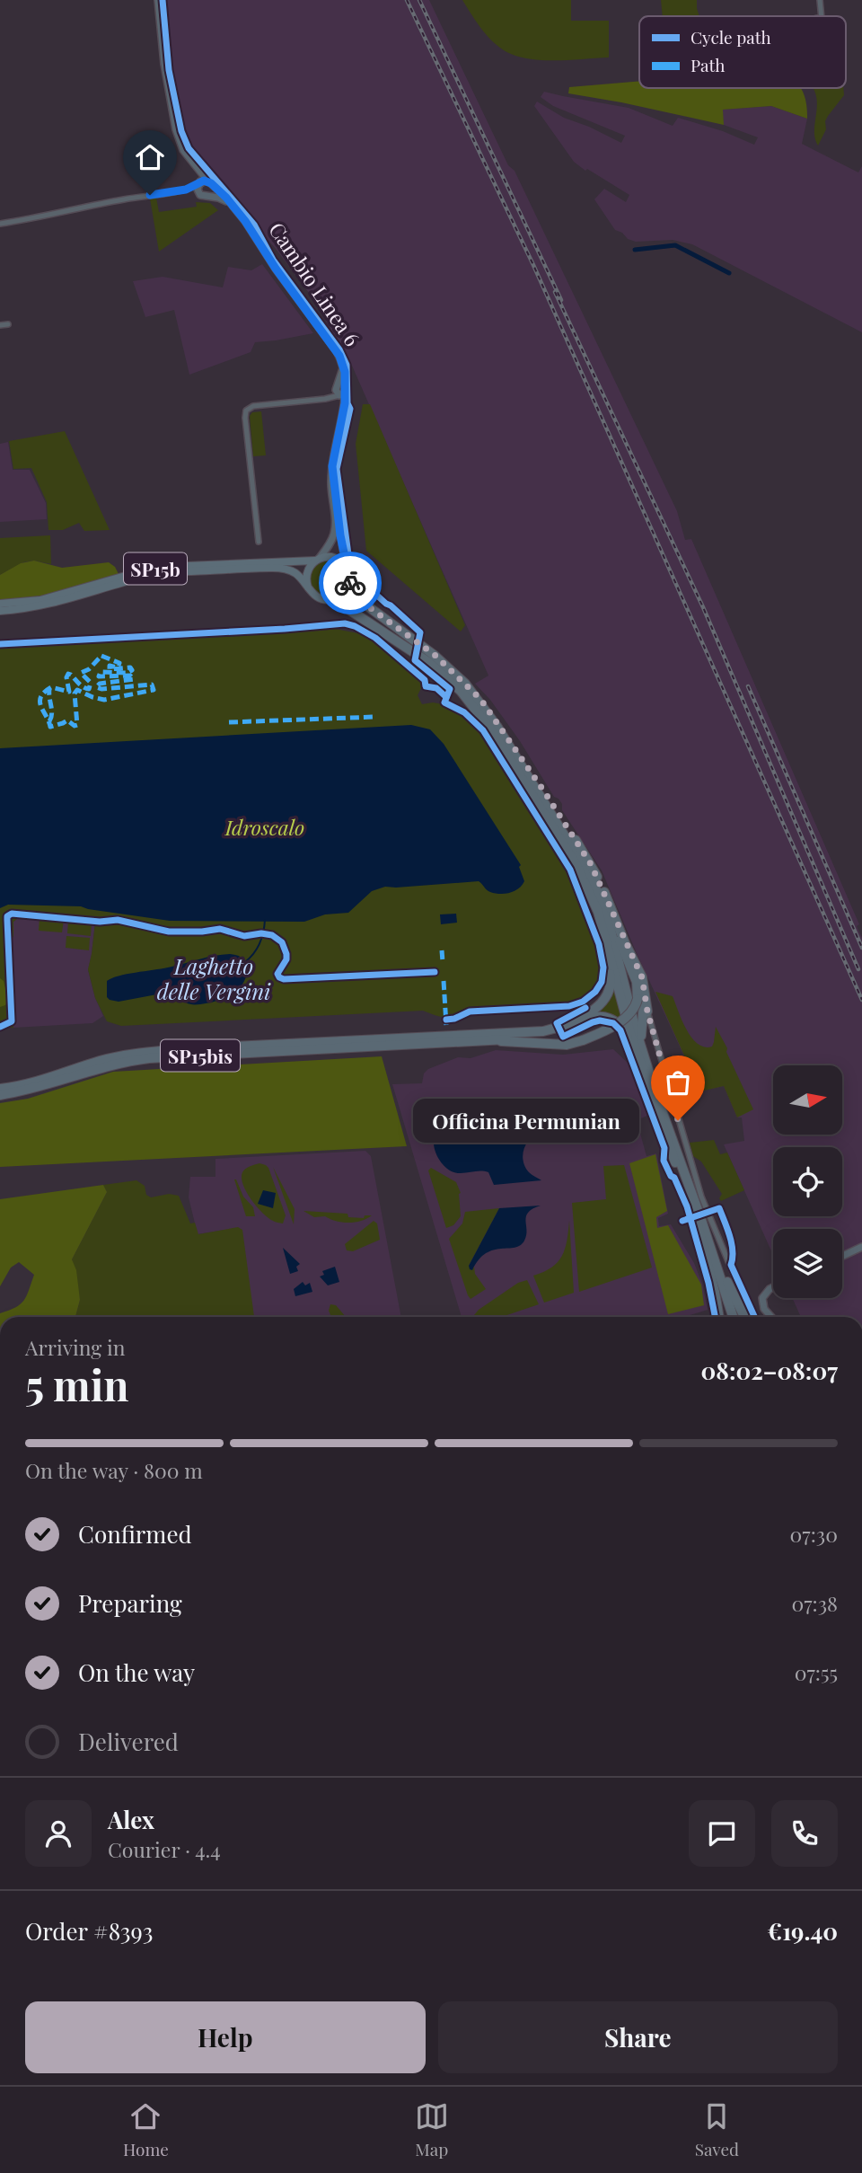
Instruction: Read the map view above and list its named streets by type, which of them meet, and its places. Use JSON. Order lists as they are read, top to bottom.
{
  "streets": {
    "highway": ["SP15bis"],
    "main road": ["SP15b"],
    "cycle path": ["Cambio Linea 6"]
  },
  "crossings": [
    ["SP15b", "SP15bis"]
  ],
  "water": ["Laghetto delle Vergini"],
  "parks": ["Idroscalo"],
  "places": ["Officina Permunian"],
  "legend": ["Cycle path", "Path"],
  "north": "right",
  "page": {
    "bubble": "Officina Permunian",
    "heading": ["5 min", "Arriving in", "08:02–08:07"],
    "panel": [
      "Alex",
      "Courier · 4.4",
      "Order #8393",
      "€19.40"
    ],
    "bar": "On the way · 800 m",
    "list": [
      ["Confirmed", "07:30"],
      ["Preparing", "07:38"],
      ["On the way", "07:55"],
      "Delivered"
    ],
    "buttons": ["Help", "Share"],
    "tabs": ["Home", "Map", "Saved"]
  }
}
